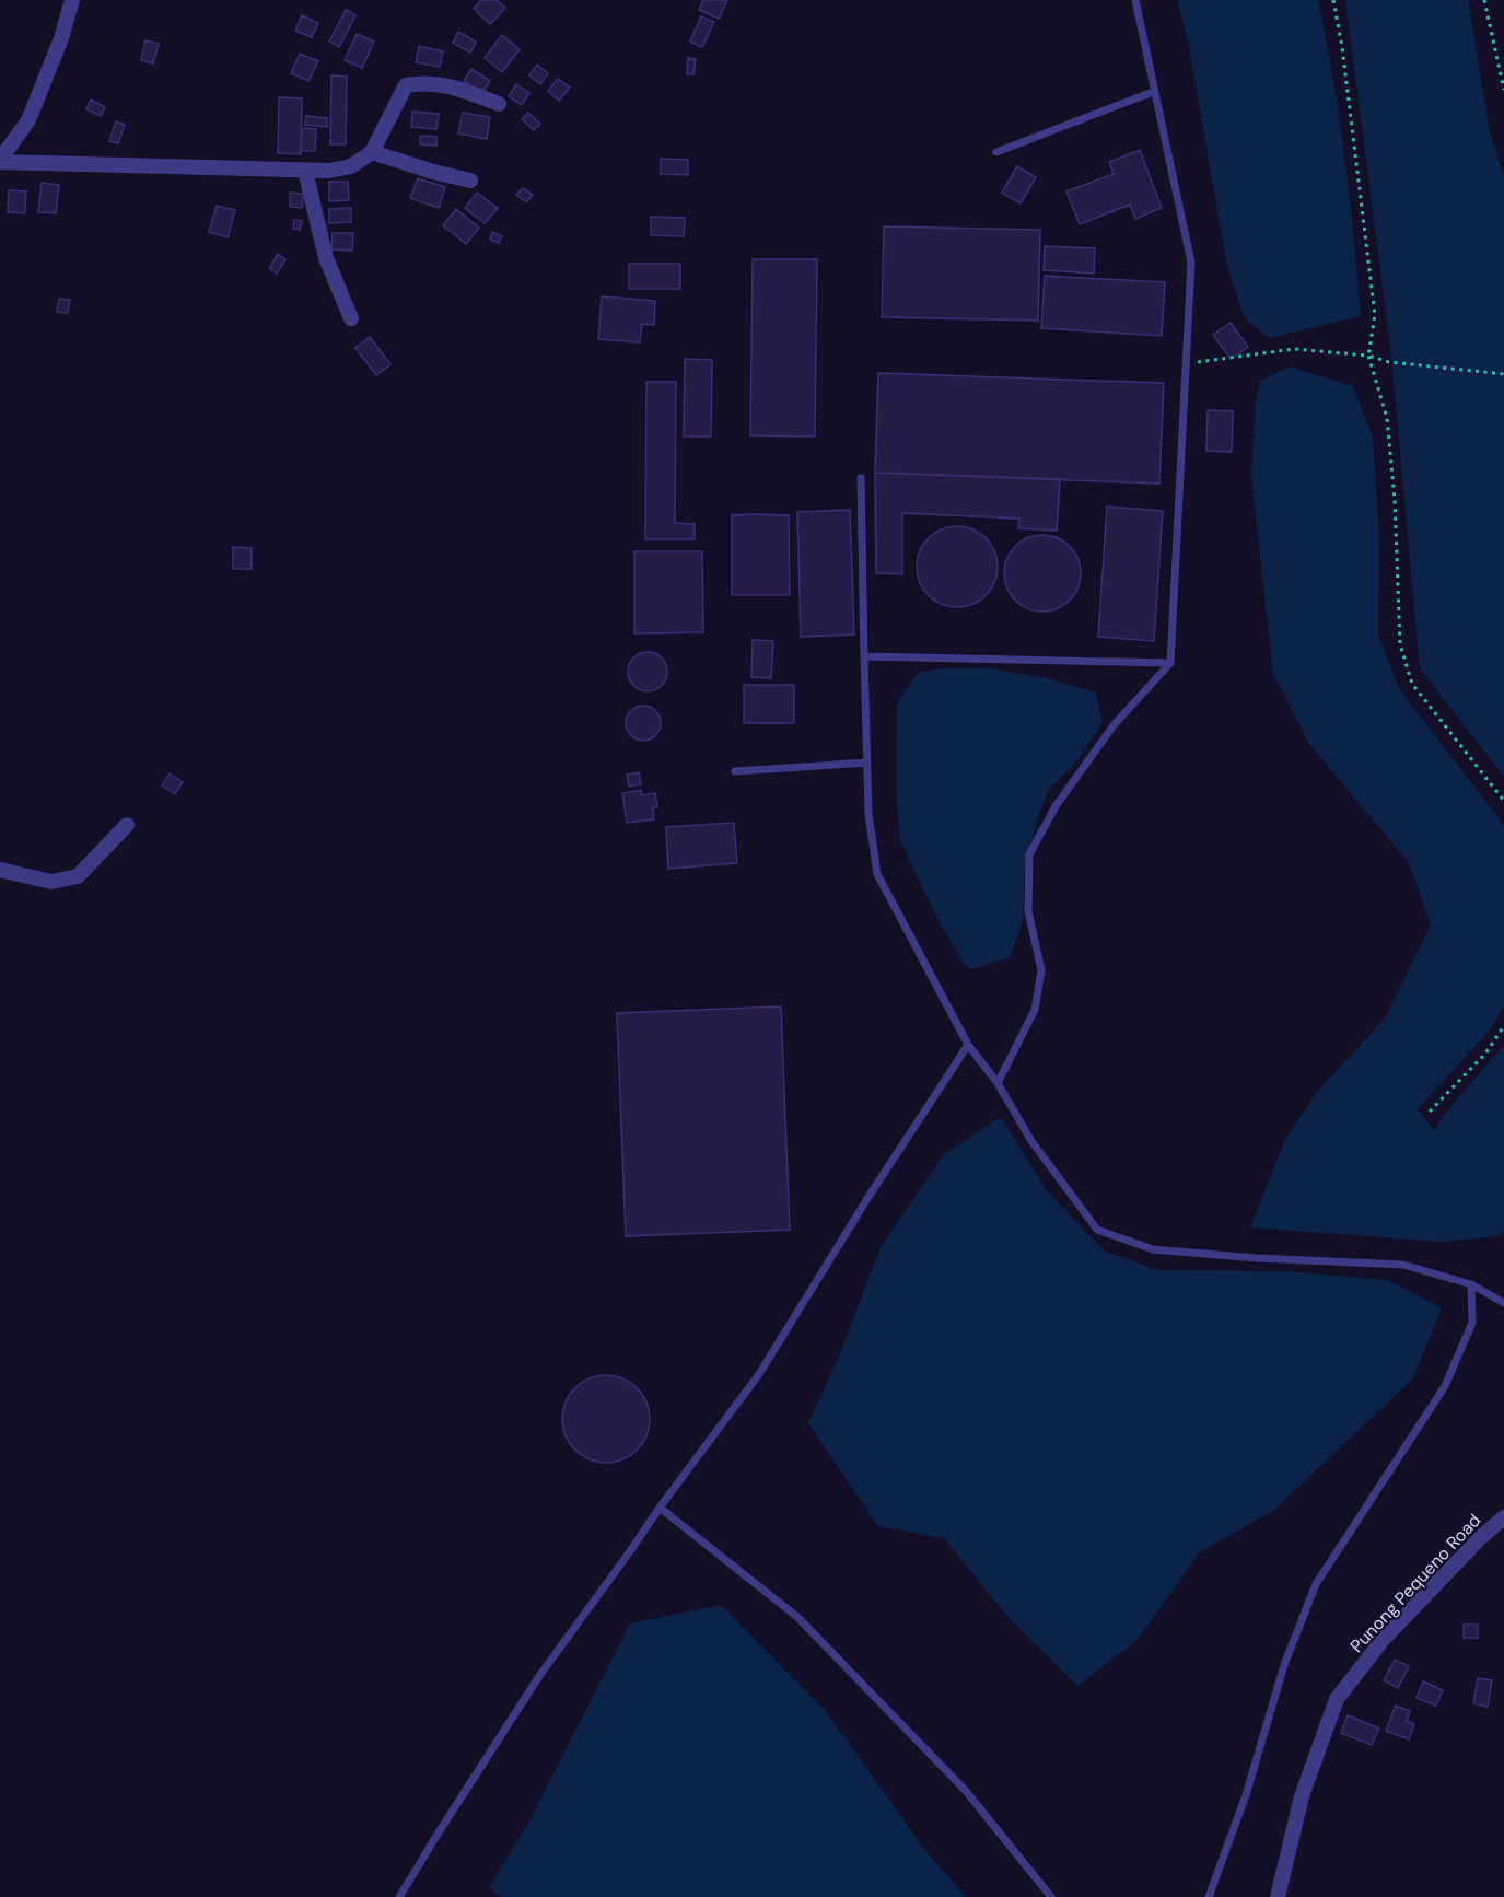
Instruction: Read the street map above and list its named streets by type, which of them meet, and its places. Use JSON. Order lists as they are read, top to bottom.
{
  "streets": {
    "street": ["Punong Pequeno Road"]
  }
}
